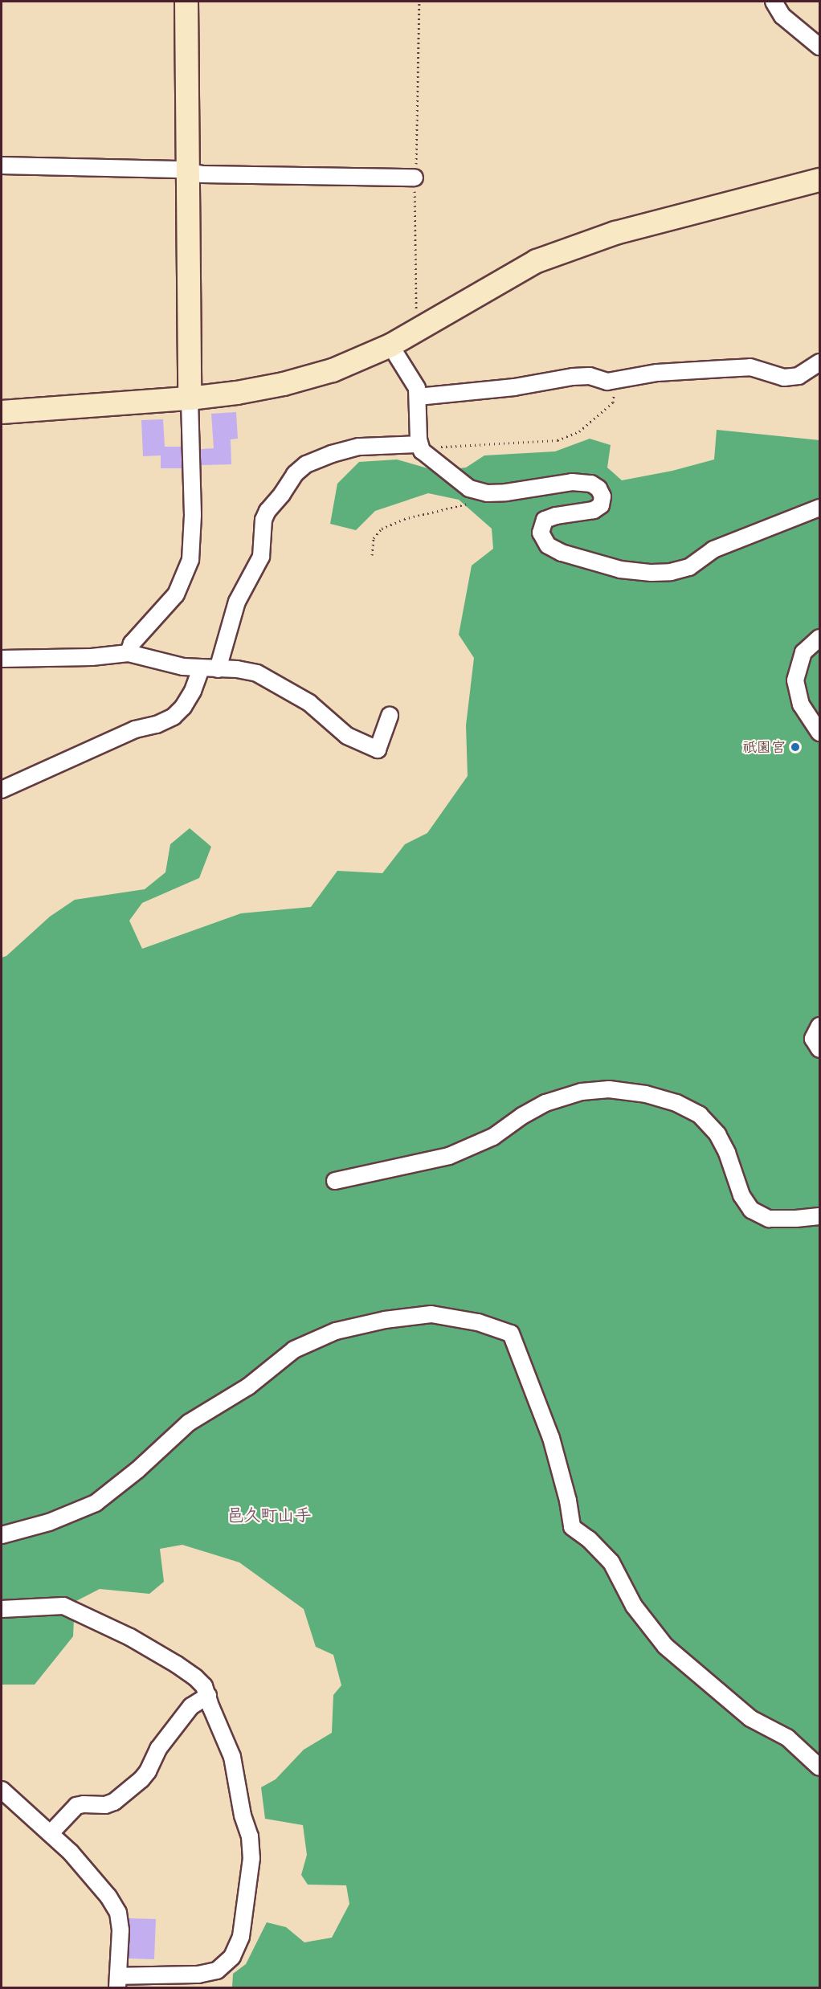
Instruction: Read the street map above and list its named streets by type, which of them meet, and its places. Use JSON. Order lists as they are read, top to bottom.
{
  "districts": ["邑久町山手"],
  "places": ["祇園宮"]
}
